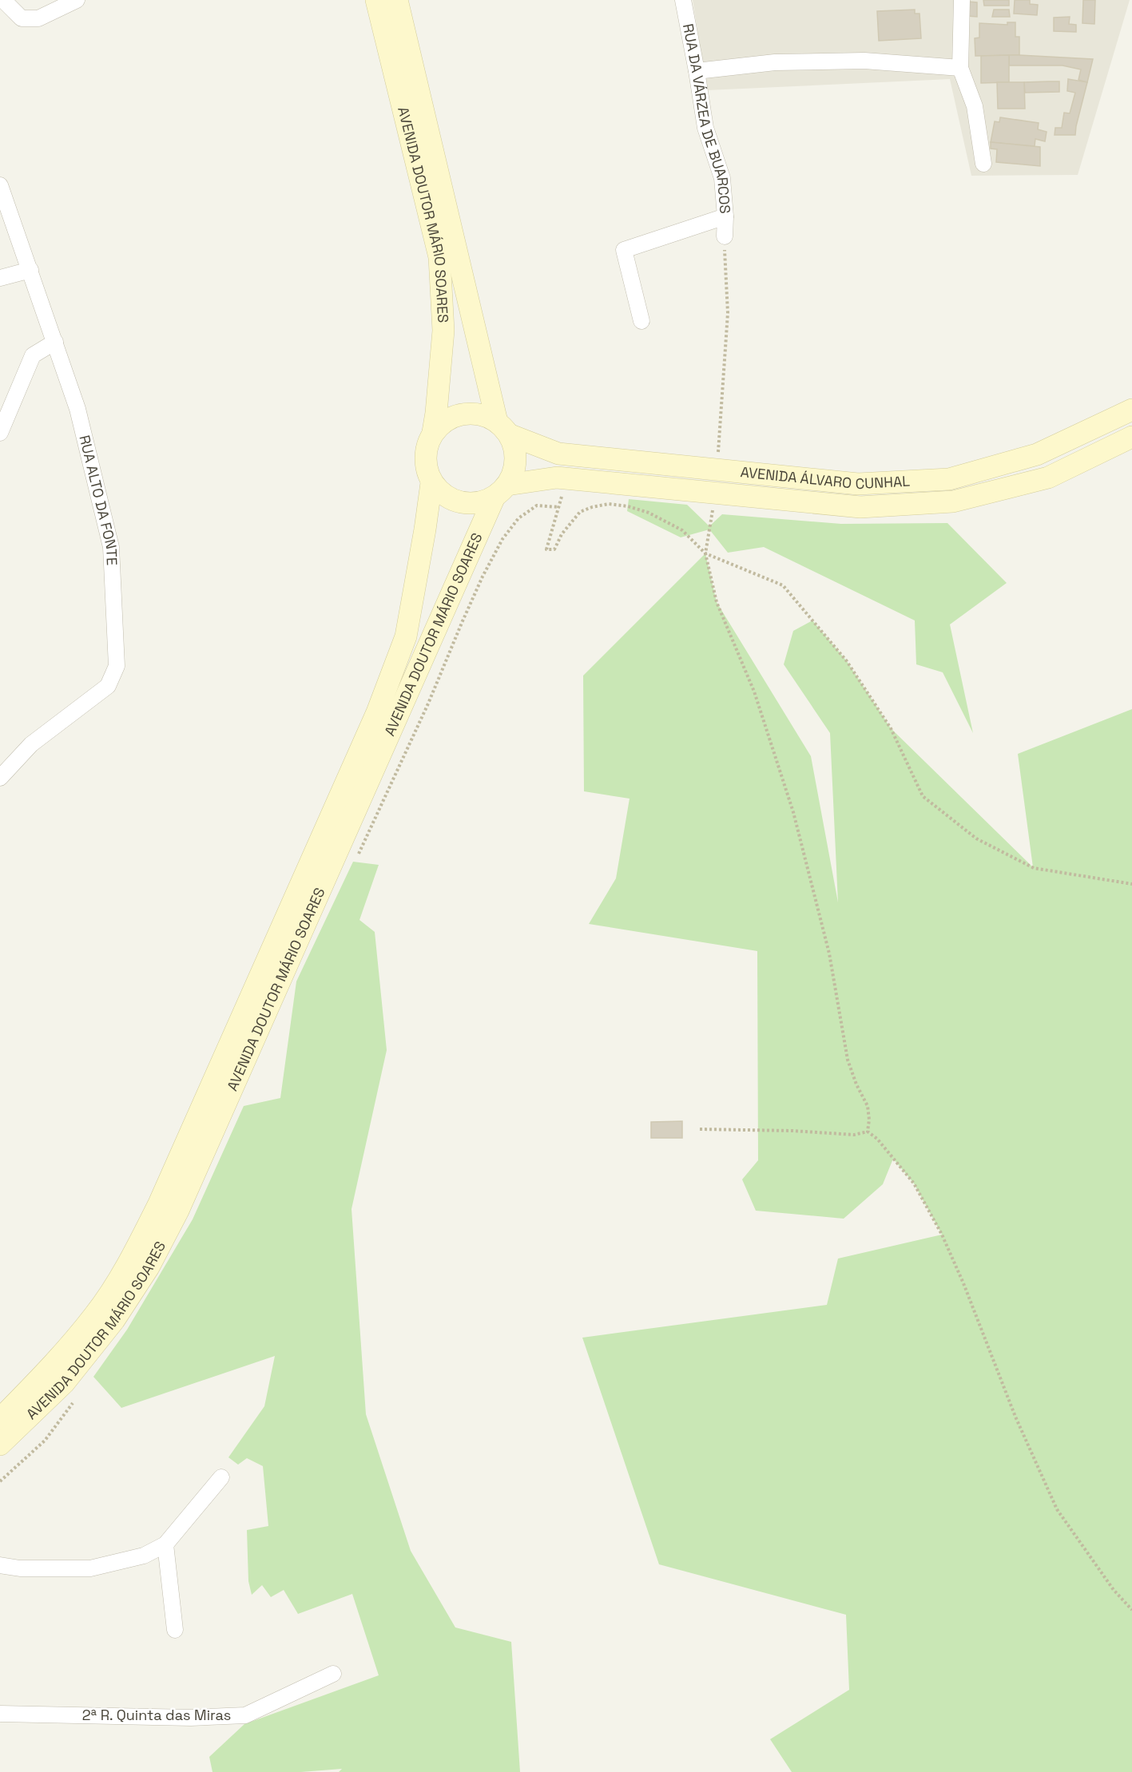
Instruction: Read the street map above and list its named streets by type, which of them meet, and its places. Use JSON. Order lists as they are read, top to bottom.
{
  "streets": {
    "main road": ["AVENIDA DOUTOR MÁRIO SOARES", "AVENIDA ÁLVARO CUNHAL"],
    "street": ["RUA DA VÁRZEA DE BUARCOS", "RUA ALTO DA FONTE", "2ª R. Quinta das Miras"]
  },
  "crossings": [
    ["AVENIDA DOUTOR MÁRIO SOARES", "AVENIDA ÁLVARO CUNHAL"]
  ]
}
